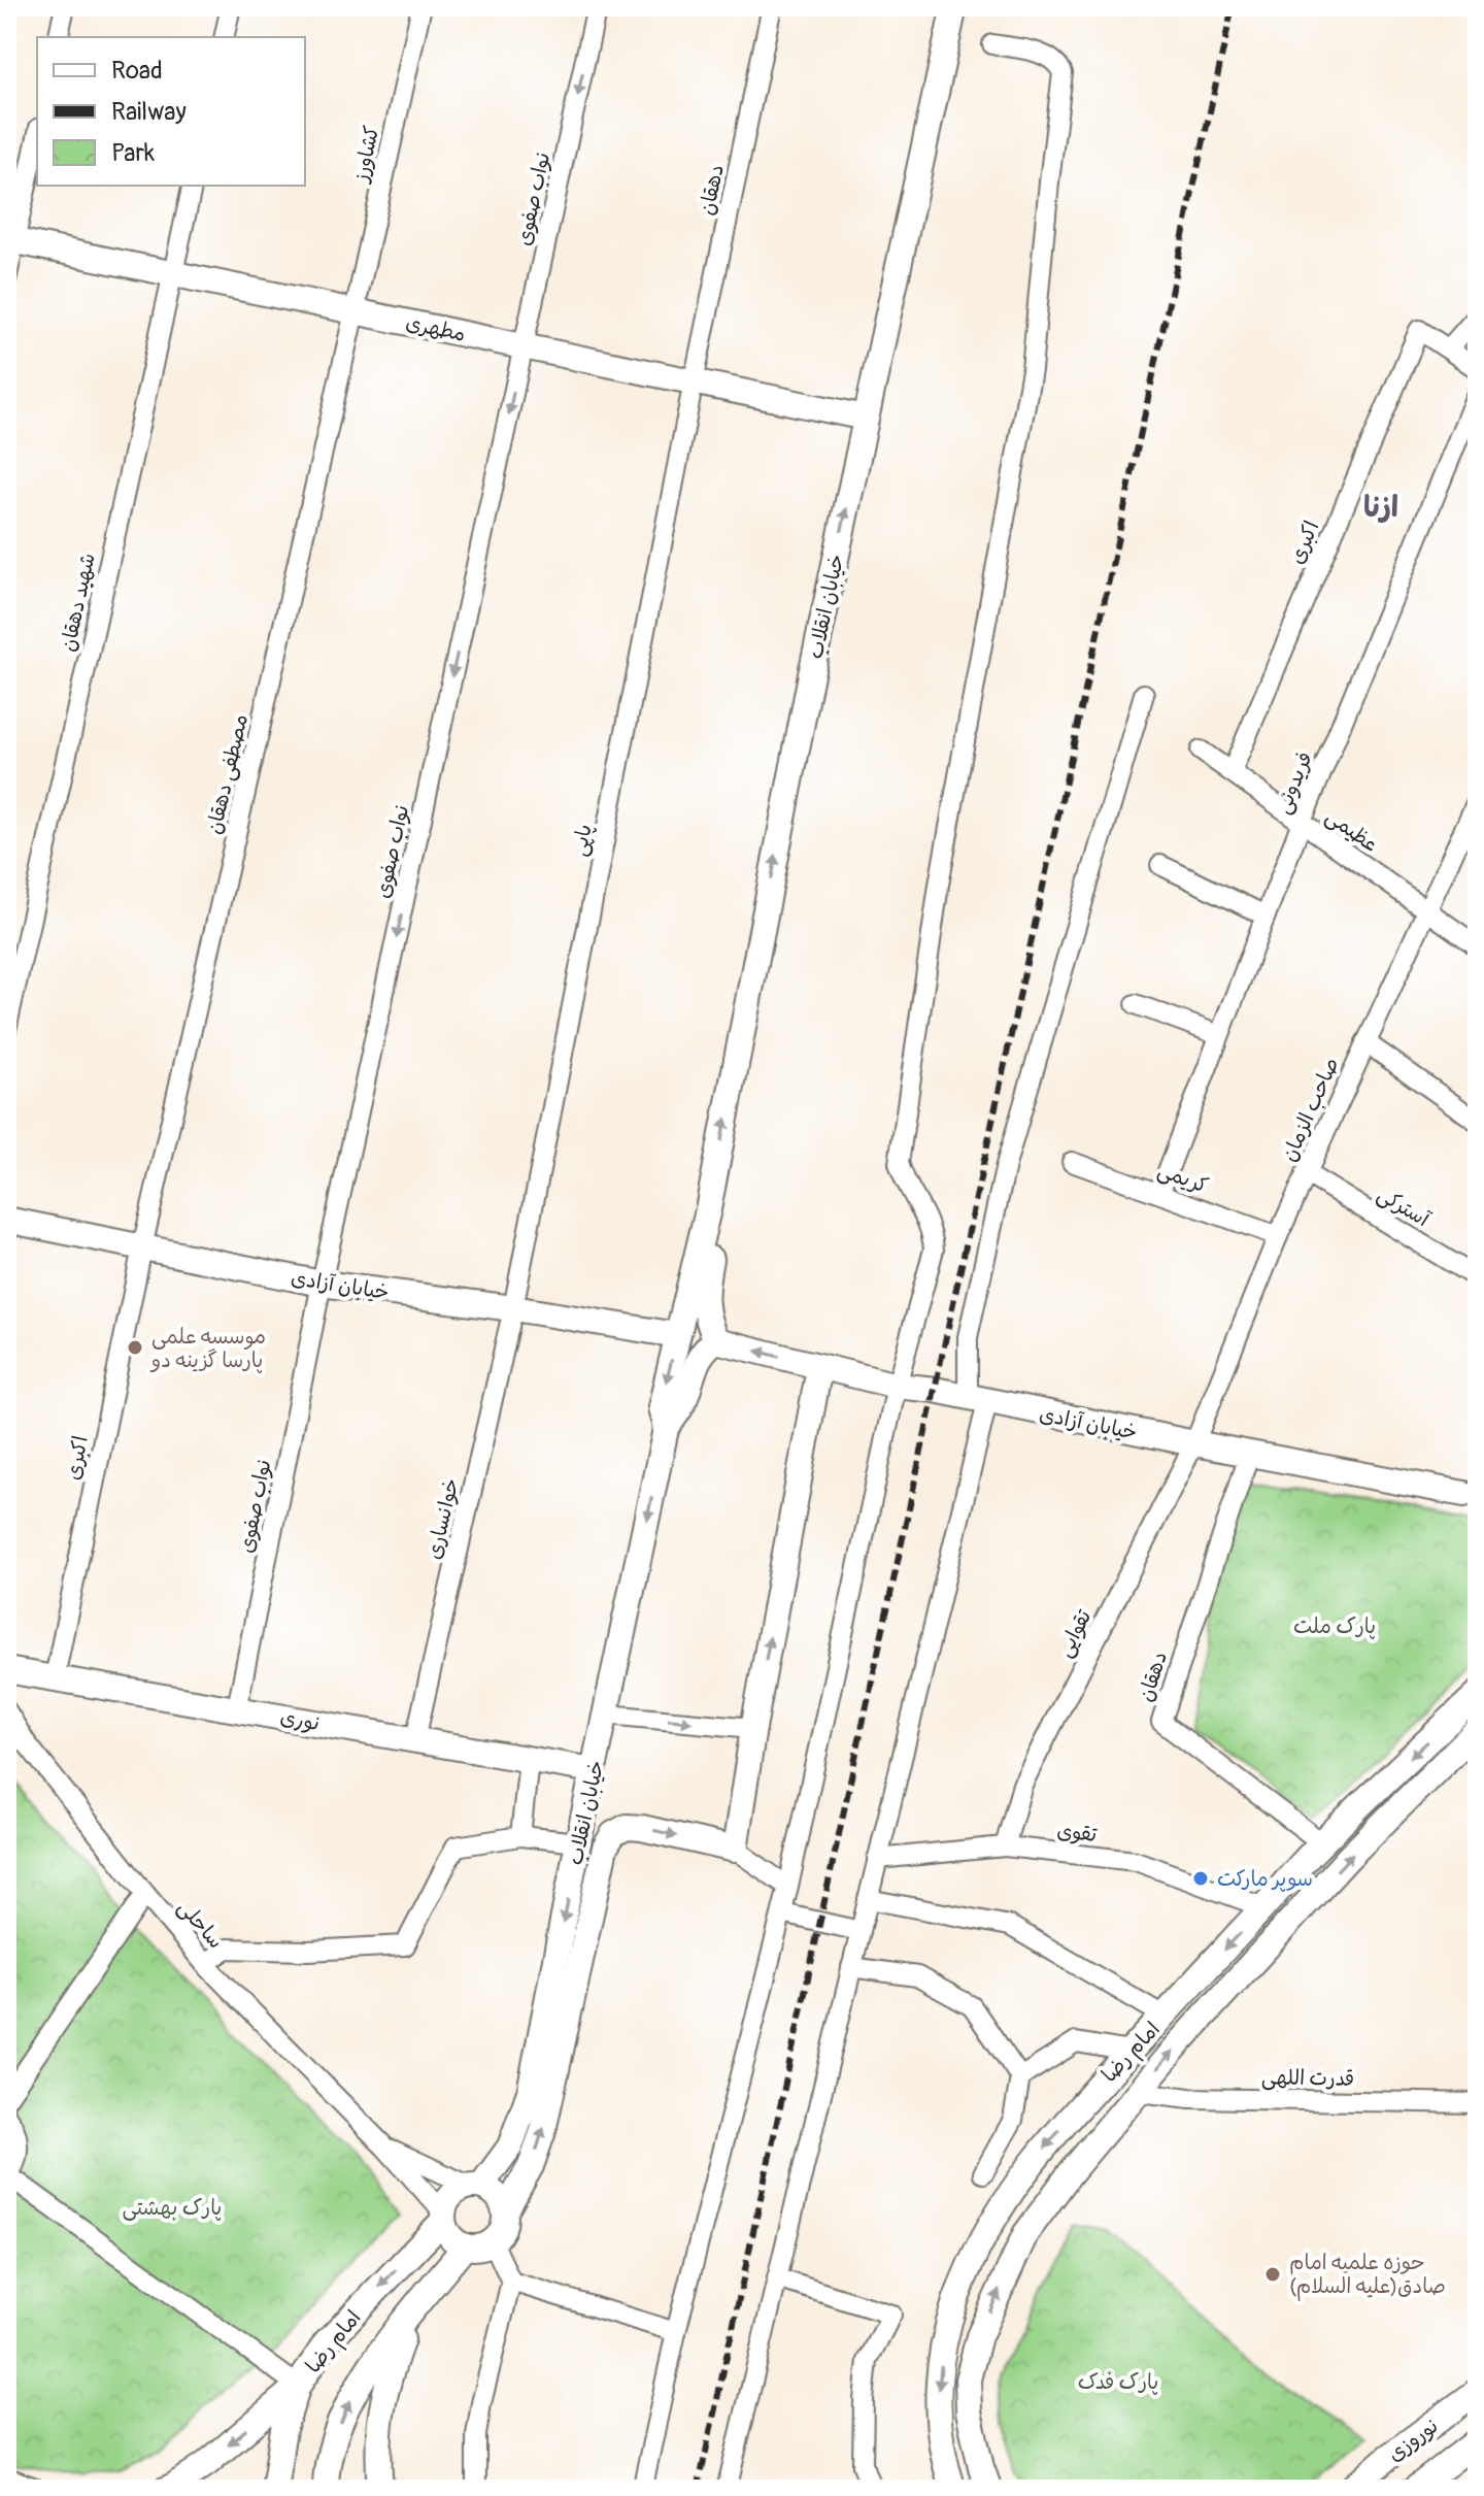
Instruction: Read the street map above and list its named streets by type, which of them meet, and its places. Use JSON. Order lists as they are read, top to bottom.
{
  "streets": {
    "main road": [
      "مطهری",
      "خیابان انقلاب",
      "خیابان آزادی",
      "نوری",
      "امام رضا",
      "نوروزی"
    ],
    "street": [
      "کشاورز",
      "دهقان",
      "نواب صفوی",
      "اکبری",
      "شهید دهقان",
      "مصطفی دهقان",
      "فریدونی",
      "عظیمی",
      "پاپی",
      "صاحب الزمان",
      "کریمی",
      "آسترکی",
      "خوانساری",
      "تقوایی",
      "تقوی",
      "ساحلی",
      "قدرت اللهی"
    ]
  },
  "crossings": [
    ["کشاورز", "مطهری"],
    ["کشاورز", "مصطفی دهقان"],
    ["دهقان", "مطهری"],
    ["دهقان", "پاپی"],
    ["دهقان", "خیابان آزادی"],
    ["دهقان", "امام رضا"],
    ["نواب صفوی", "مطهری"],
    ["نواب صفوی", "خیابان آزادی"],
    ["نواب صفوی", "نوری"],
    ["مطهری", "شهید دهقان"],
    ["مطهری", "خیابان انقلاب"],
    ["مطهری", "مصطفی دهقان"],
    ["مطهری", "پاپی"],
    ["اکبری", "مصطفی دهقان"],
    ["اکبری", "عظیمی"],
    ["اکبری", "خیابان آزادی"],
    ["اکبری", "نوری"],
    ["خیابان انقلاب", "خیابان آزادی"],
    ["خیابان انقلاب", "نوری"],
    ["خیابان انقلاب", "ساحلی"],
    ["خیابان انقلاب", "امام رضا"],
    ["مصطفی دهقان", "خیابان آزادی"],
    ["فریدونی", "عظیمی"],
    ["فریدونی", "کریمی"],
    ["عظیمی", "صاحب الزمان"],
    ["پاپی", "خیابان آزادی"],
    ["پاپی", "خوانساری"],
    ["صاحب الزمان", "کریمی"],
    ["صاحب الزمان", "آسترکی"],
    ["صاحب الزمان", "خیابان آزادی"],
    ["صاحب الزمان", "تقوایی"],
    ["خیابان آزادی", "خوانساری"],
    ["خیابان آزادی", "تقوایی"],
    ["خوانساری", "نوری"],
    ["تقوایی", "تقوی"],
    ["تقوی", "امام رضا"],
    ["ساحلی", "امام رضا"],
    ["امام رضا", "قدرت اللهی"]
  ],
  "one_way": ["نواب صفوی"],
  "districts": ["ازنا"],
  "parks": ["پارک ملت", "پارک بهشتی", "پارک فدک"],
  "places": ["موسسه علمی پارسا گزینه دو", "سوپر مارکت", "حوزه علمیه امام صادق(علیه السلام)"],
  "legend": ["Road", "Railway", "Park"]
}
